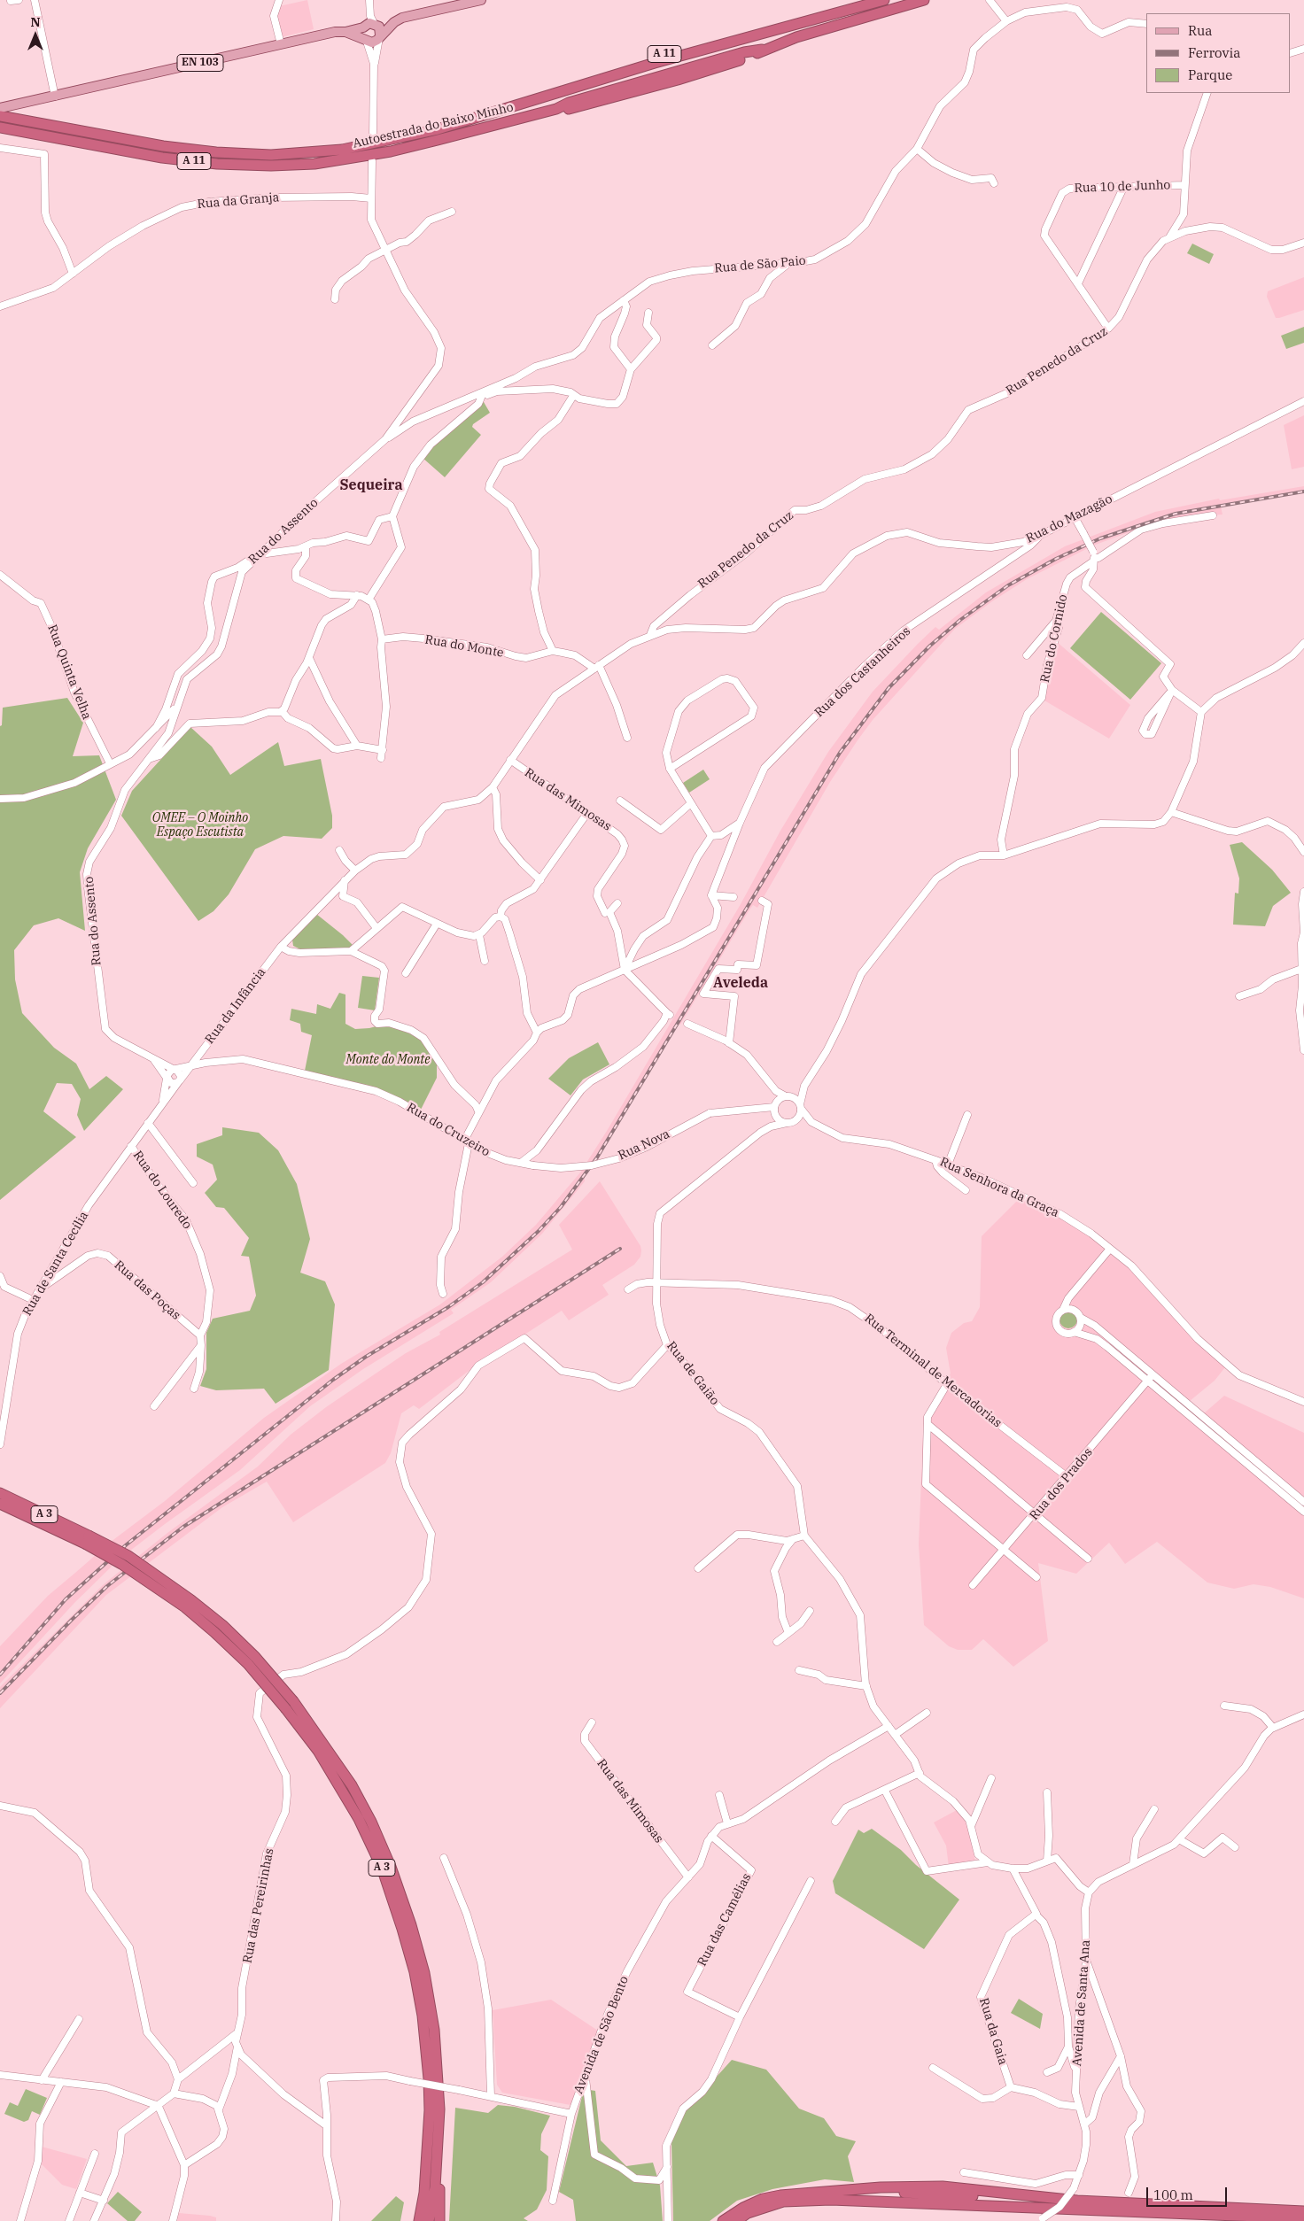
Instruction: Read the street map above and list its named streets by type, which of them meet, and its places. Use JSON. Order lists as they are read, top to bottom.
{
  "streets": {
    "highway": ["A 11", "Autoestrada do Baixo Minho", "A 3"],
    "main road": ["EN 103"],
    "street": [
      "Rua 10 de Junho",
      "Rua da Granja",
      "Rua de São Paio",
      "Rua Penedo da Cruz",
      "Rua do Mazagão",
      "Rua do Assento",
      "Rua do Cornido",
      "Rua do Monte",
      "Rua Quinta Velha",
      "Rua dos Castanheiros",
      "Rua das Mimosas",
      "Rua da Infância",
      "Rua do Cruzeiro",
      "Rua Nova",
      "Rua Senhora da Graça",
      "Rua do Louredo",
      "Rua de Santa Cecília",
      "Rua das Poças",
      "Rua Terminal de Mercadorias",
      "Rua de Gaião",
      "Rua dos Prados",
      "Rua das Pereirinhas",
      "Rua das Camélias",
      "Avenida de Santa Ana",
      "Rua da Gaia",
      "Avenida de São Bento"
    ]
  },
  "crossings": [
    ["Rua 10 de Junho", "Rua Penedo da Cruz"],
    ["Rua de São Paio", "Rua do Assento"],
    ["Rua Penedo da Cruz", "Rua do Mazagão"],
    ["Rua do Mazagão", "Rua do Monte"],
    ["Rua do Mazagão", "Rua dos Castanheiros"],
    ["Rua do Mazagão", "Rua das Mimosas"],
    ["Rua do Mazagão", "Rua da Infância"],
    ["Rua do Assento", "Rua da Infância"],
    ["Rua do Assento", "Rua de Santa Cecília"],
    ["Rua das Mimosas", "Avenida de São Bento"],
    ["Rua da Infância", "Rua do Cruzeiro"],
    ["Rua da Infância", "Rua de Santa Cecília"],
    ["Rua do Cruzeiro", "Rua Nova"],
    ["Rua Nova", "Rua Senhora da Graça"],
    ["Rua Nova", "Rua de Gaião"],
    ["Rua Senhora da Graça", "Rua de Gaião"],
    ["Rua do Louredo", "Rua de Santa Cecília"],
    ["Rua do Louredo", "Rua das Poças"],
    ["Rua de Santa Cecília", "Rua das Poças"],
    ["Rua Terminal de Mercadorias", "Rua de Gaião"],
    ["Rua Terminal de Mercadorias", "Rua dos Prados"],
    ["Rua de Gaião", "Rua das Pereirinhas"],
    ["Rua das Camélias", "Avenida de São Bento"]
  ],
  "districts": ["Sequeira", "Aveleda"],
  "parks": ["OMEE – O Moinho Espaço Escutista", "Monte do Monte"],
  "legend": ["Rua", "Ferrovia", "Parque"],
  "scale_bar": "100 m",
  "north": "top"
}
